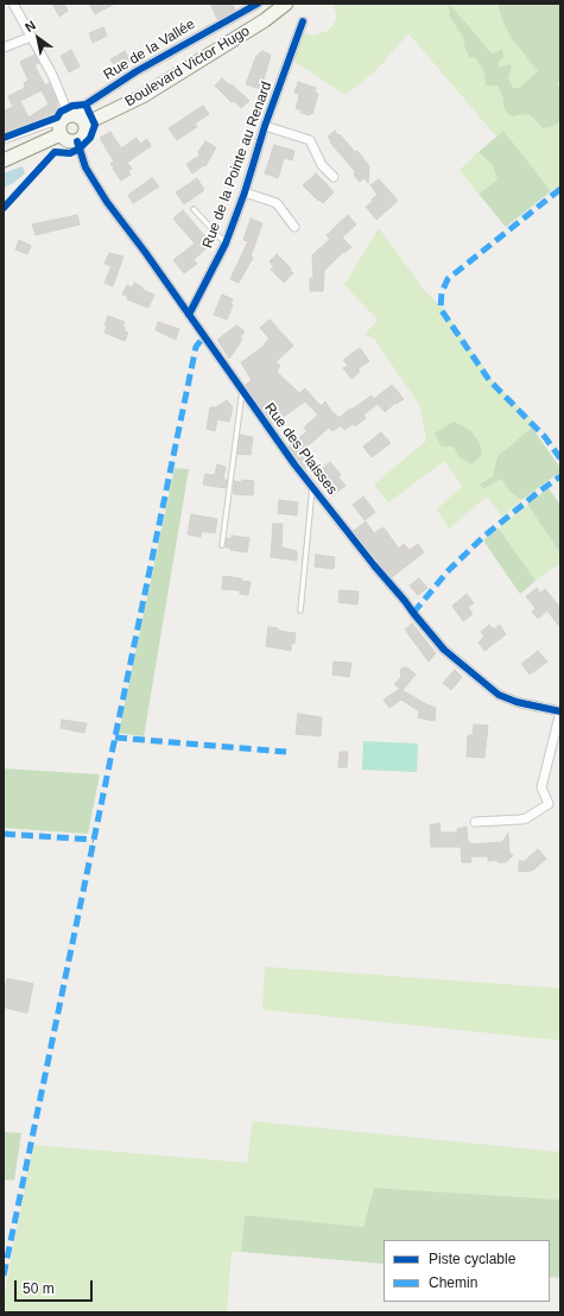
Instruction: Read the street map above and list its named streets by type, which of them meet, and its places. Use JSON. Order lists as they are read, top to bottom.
{
  "streets": {
    "main road": ["Boulevard Victor Hugo"],
    "street": ["Rue de la Vallée", "Rue de la Pointe au Renard", "Rue des Plaisses"]
  },
  "crossings": [
    ["Rue de la Vallée", "Boulevard Victor Hugo"],
    ["Rue de la Pointe au Renard", "Rue des Plaisses"]
  ],
  "legend": ["Piste cyclable", "Chemin"],
  "scale_bar": "50 m",
  "north": "top left"
}
